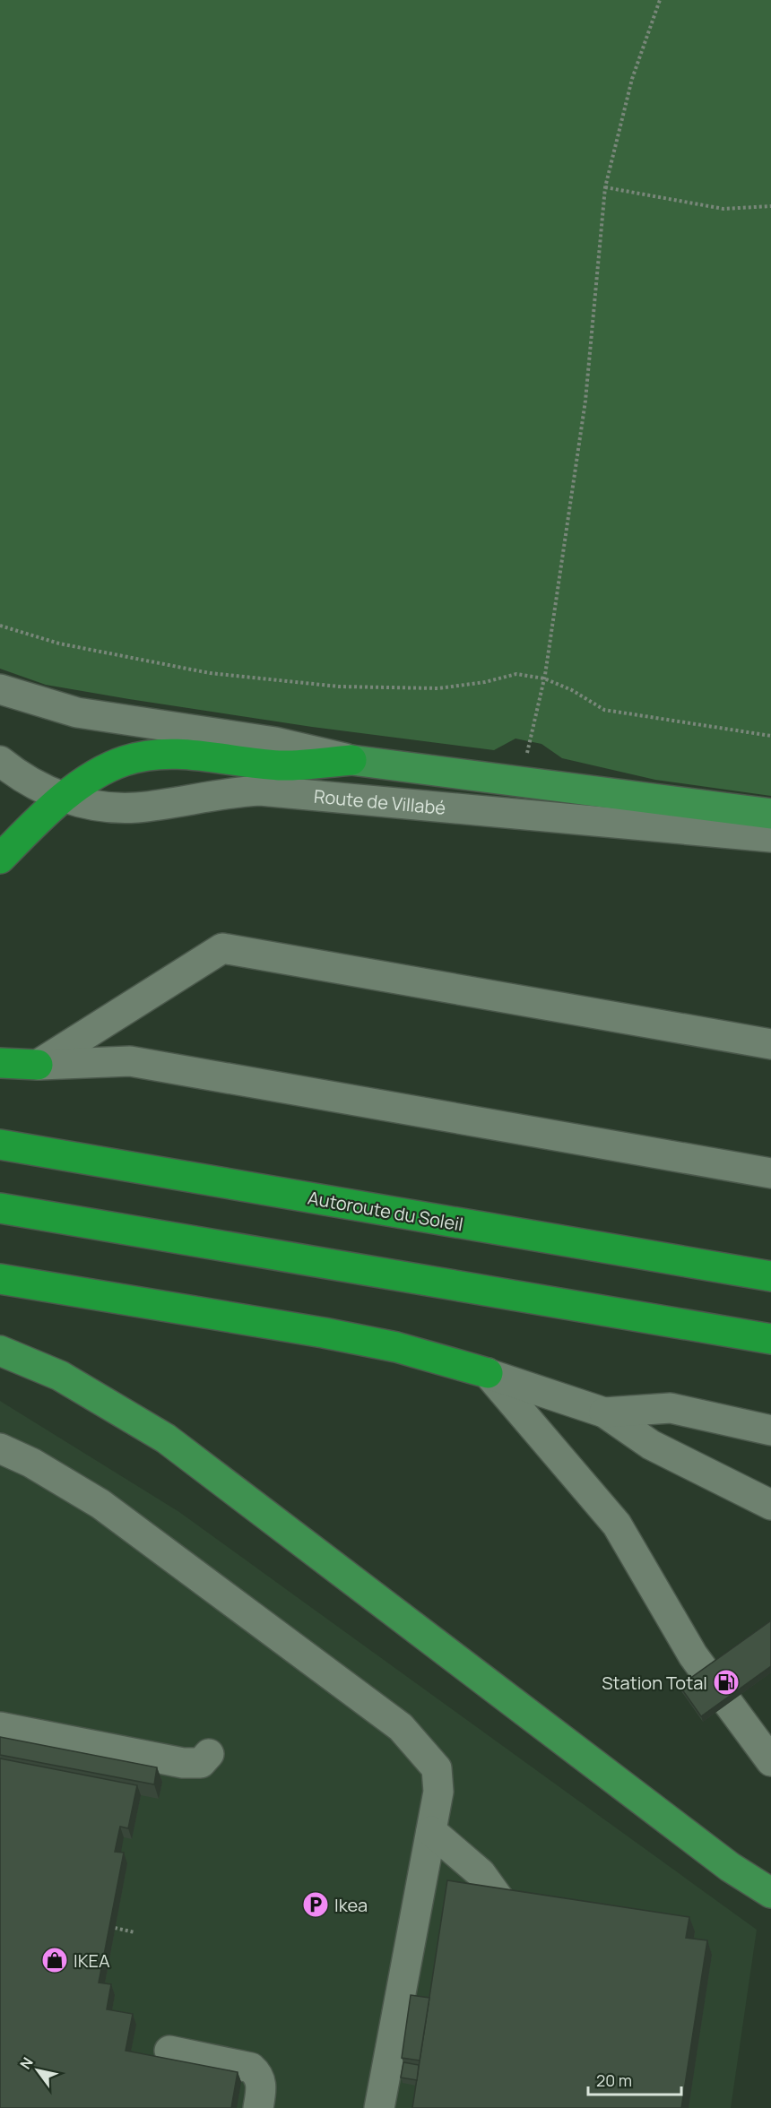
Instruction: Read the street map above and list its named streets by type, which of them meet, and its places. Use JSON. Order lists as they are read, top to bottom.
{
  "streets": {
    "highway": ["Autoroute du Soleil"],
    "main road": ["Route de Villabé"]
  },
  "places": {
    "fuel station": ["Station Total"],
    "parking": ["Ikea"],
    "shop": ["IKEA"]
  },
  "scale_bar": "20 m",
  "north": "top left"
}
